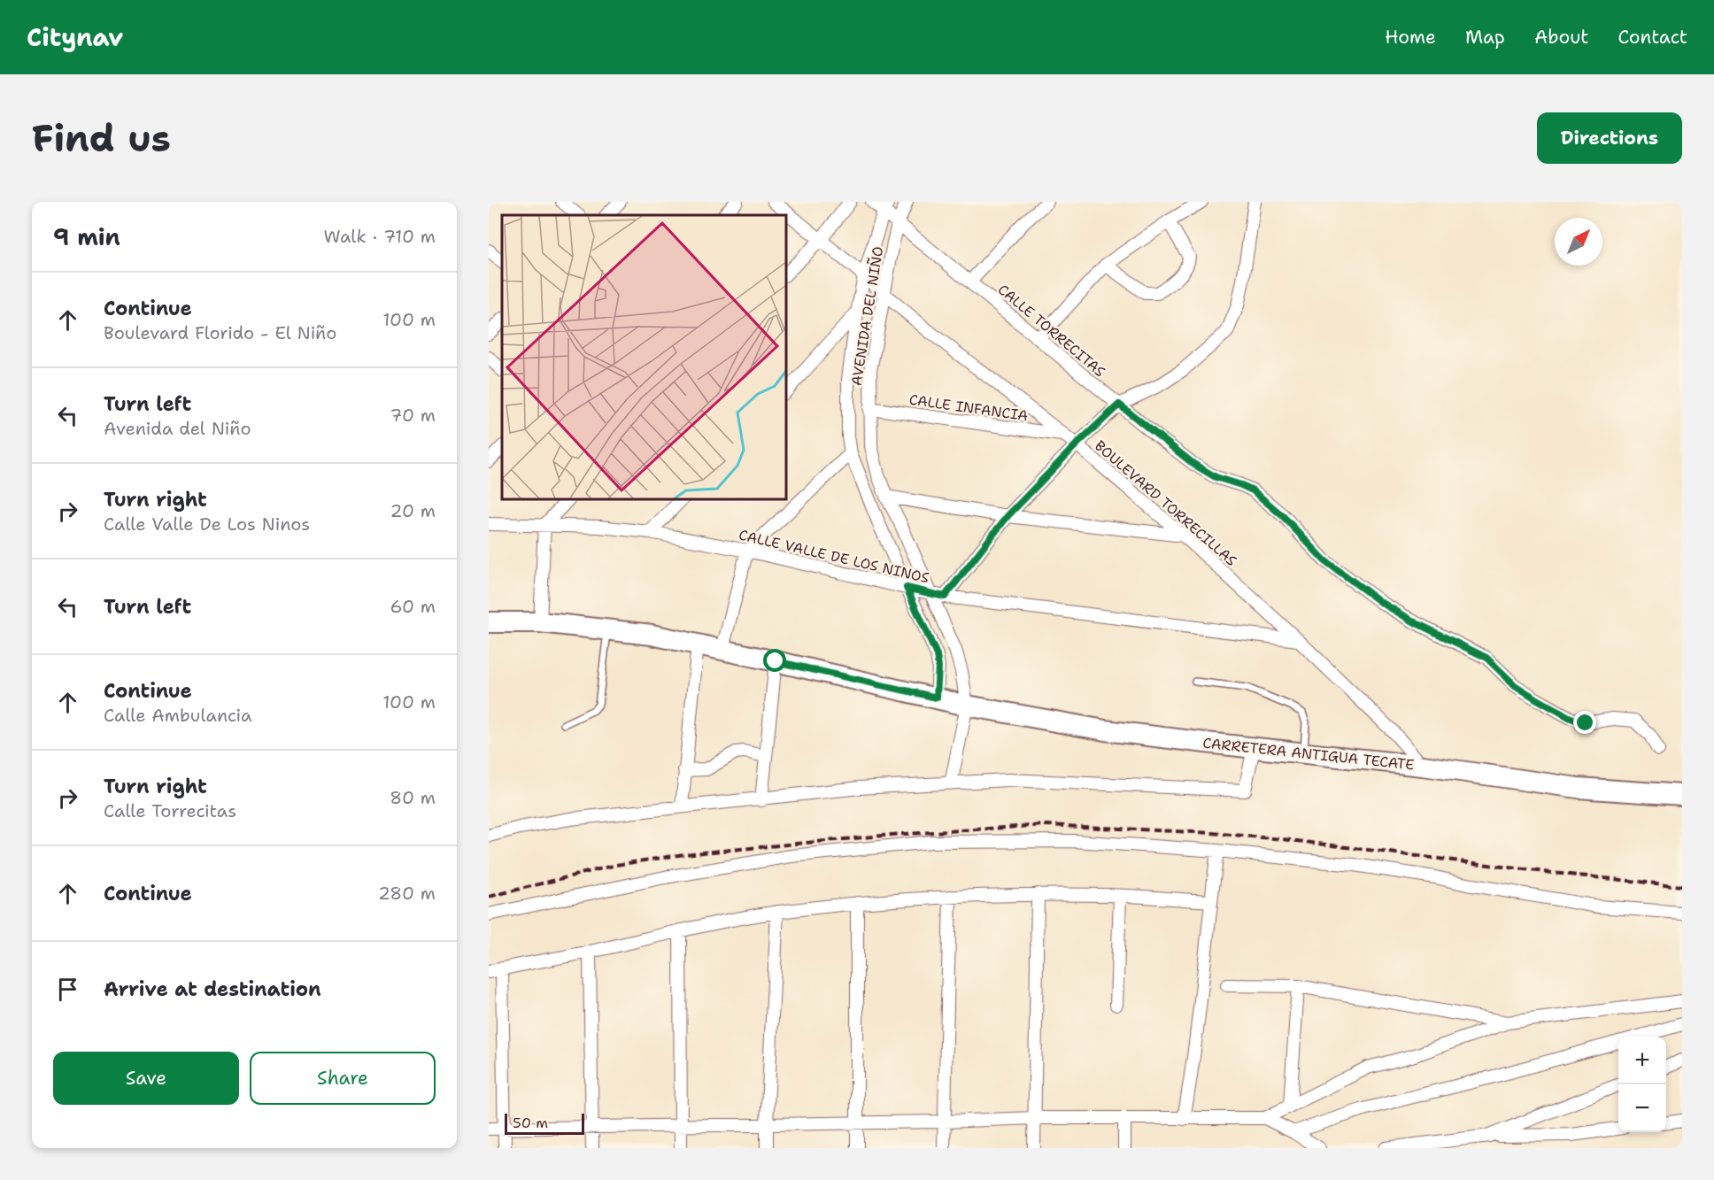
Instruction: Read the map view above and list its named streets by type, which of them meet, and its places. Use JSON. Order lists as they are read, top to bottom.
{
  "streets": {
    "main road": ["CARRETERA ANTIGUA TECATE"],
    "street": [
      "AVENIDA DEL NIÑO",
      "CALLE TORRECITAS",
      "CALLE INFANCIA",
      "BOULEVARD TORRECILLAS",
      "CALLE VALLE DE LOS NINOS"
    ]
  },
  "crossings": [
    ["AVENIDA DEL NIÑO", "CALLE TORRECITAS"],
    ["AVENIDA DEL NIÑO", "CALLE INFANCIA"],
    ["AVENIDA DEL NIÑO", "BOULEVARD TORRECILLAS"],
    ["AVENIDA DEL NIÑO", "CALLE VALLE DE LOS NINOS"],
    ["AVENIDA DEL NIÑO", "CARRETERA ANTIGUA TECATE"],
    ["CALLE INFANCIA", "BOULEVARD TORRECILLAS"],
    ["BOULEVARD TORRECILLAS", "CALLE VALLE DE LOS NINOS"],
    ["BOULEVARD TORRECILLAS", "CARRETERA ANTIGUA TECATE"]
  ],
  "scale_bar": "50 m",
  "north": "top right",
  "page": {
    "header": "Citynav",
    "nav": [
      "Home",
      "Map",
      "About",
      "Contact"
    ],
    "buttons": [
      "Directions",
      ["Save", "Share"]
    ],
    "title": "Find us",
    "heading": ["9 min", "Walk · 710 m"],
    "list": [
      ["Continue", "Boulevard Florido - El Niño", "100 m"],
      ["Turn left", "Avenida del Niño", "70 m"],
      ["Turn right", "Calle Valle De Los Ninos", "20 m"],
      ["Turn left", "60 m"],
      ["Continue", "Calle Ambulancia", "100 m"],
      ["Turn right", "Calle Torrecitas", "80 m"],
      ["Continue", "280 m"],
      "Arrive at destination"
    ],
    "map_buttons": ["+", "−"],
    "scale": "50 m"
  }
}
